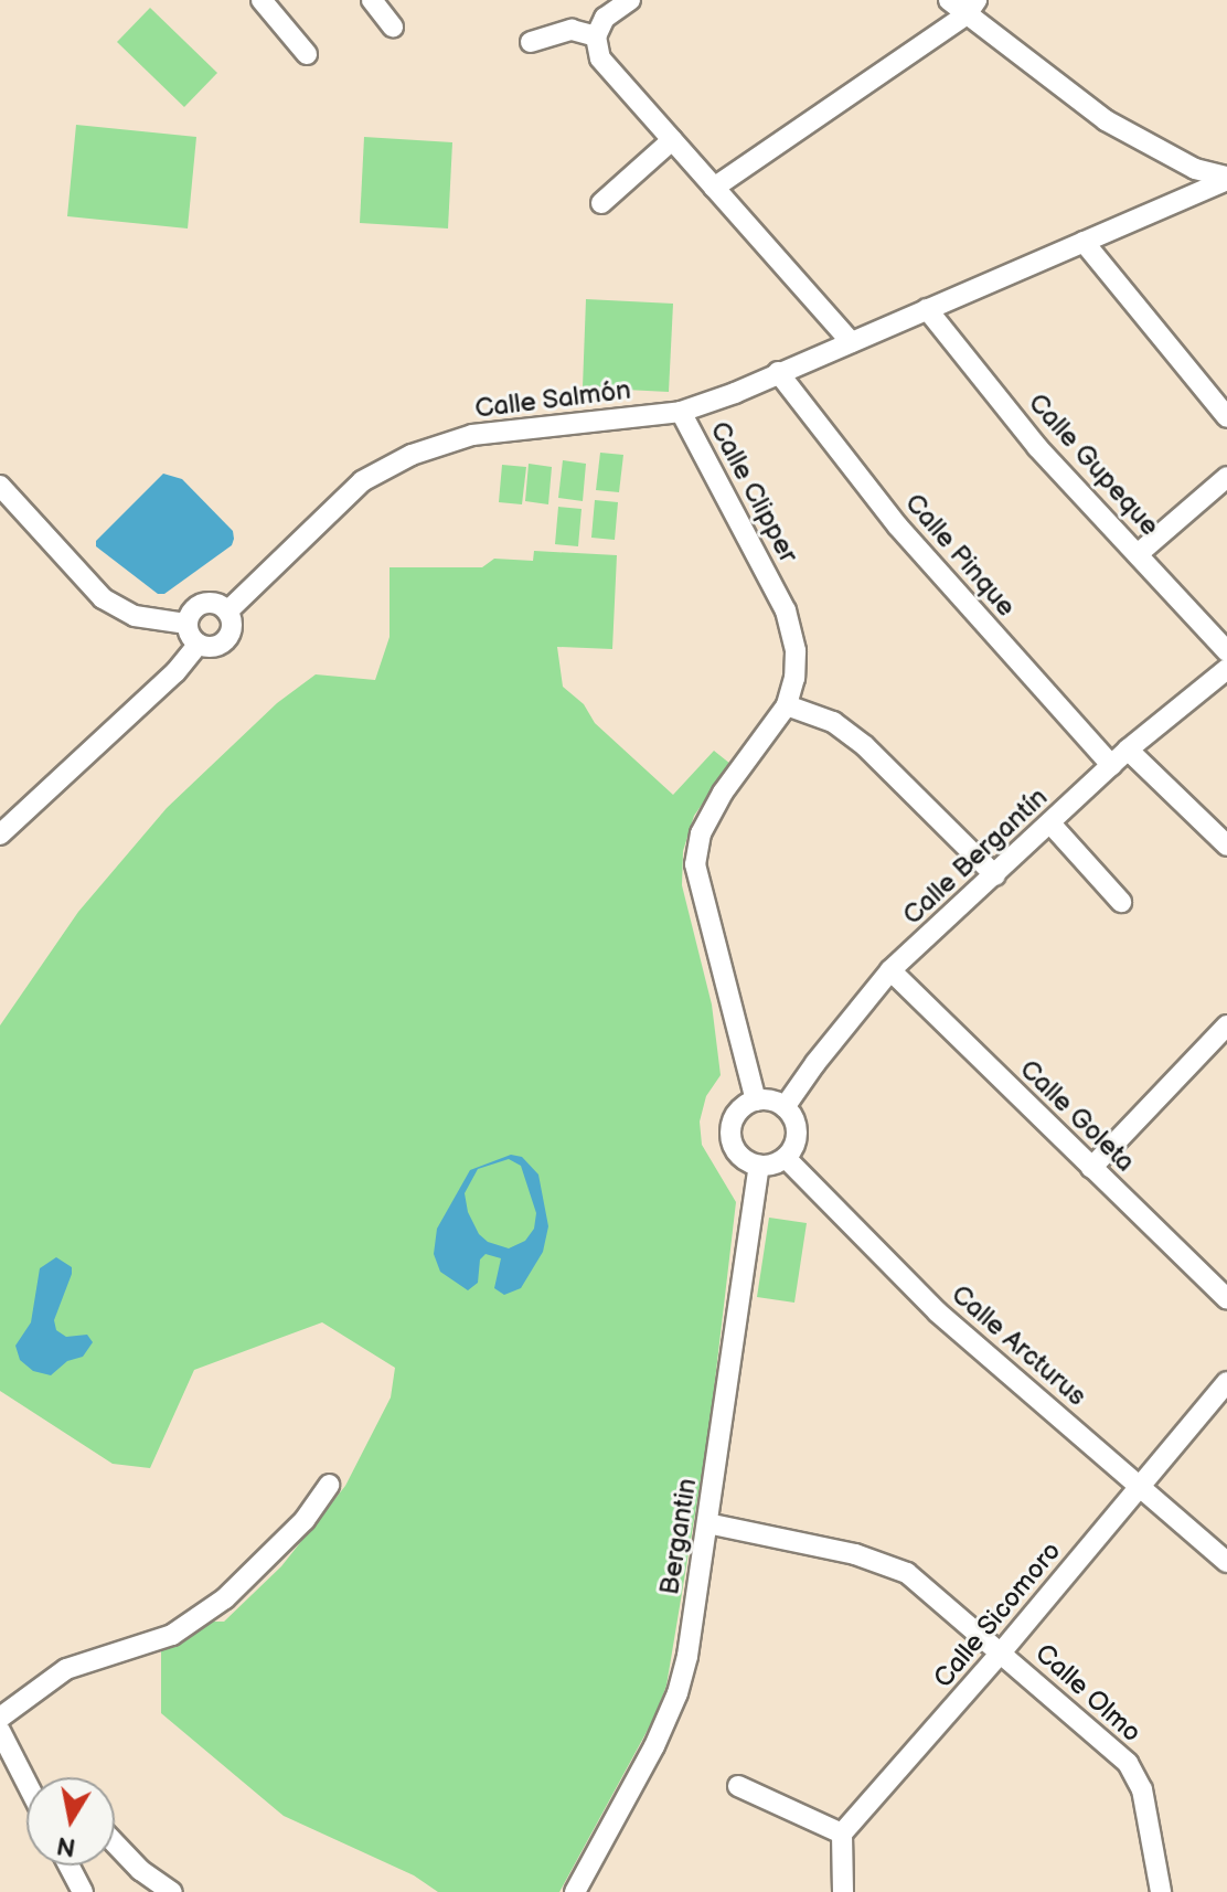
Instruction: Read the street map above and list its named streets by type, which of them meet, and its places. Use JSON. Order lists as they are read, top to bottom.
{
  "streets": {
    "street": [
      "Calle Salmón",
      "Calle Gupeque",
      "Calle Clipper",
      "Calle Pinque",
      "Calle Bergantín",
      "Calle Goleta",
      "Calle Arcturus",
      "Bergantin",
      "Calle Sicomoro",
      "Calle Olmo"
    ]
  },
  "crossings": [
    ["Calle Salmón", "Calle Clipper"],
    ["Calle Gupeque", "Calle Clipper"],
    ["Calle Clipper", "Calle Pinque"],
    ["Calle Clipper", "Calle Bergantín"],
    ["Calle Clipper", "Calle Arcturus"],
    ["Calle Clipper", "Bergantin"],
    ["Calle Pinque", "Calle Bergantín"],
    ["Calle Bergantín", "Calle Goleta"],
    ["Calle Bergantín", "Calle Arcturus"],
    ["Calle Bergantín", "Bergantin"],
    ["Calle Arcturus", "Bergantin"],
    ["Calle Arcturus", "Calle Sicomoro"],
    ["Bergantin", "Calle Olmo"],
    ["Calle Sicomoro", "Calle Olmo"]
  ],
  "north": "bottom"
}
